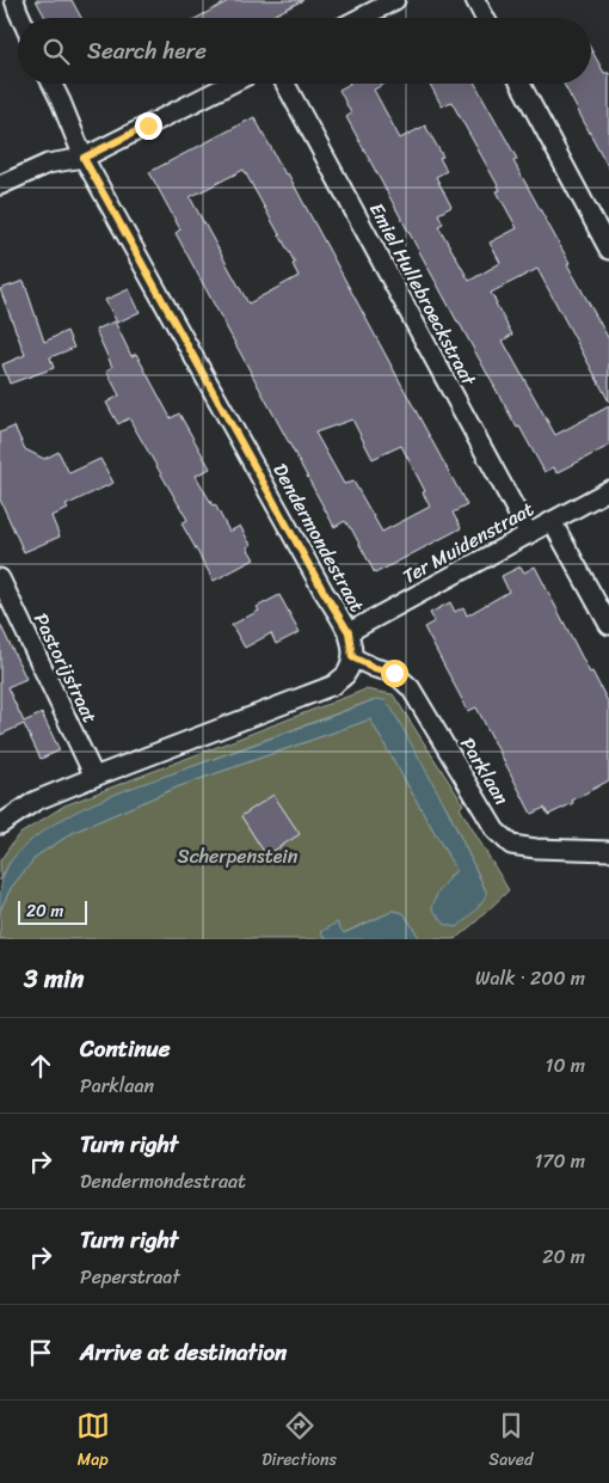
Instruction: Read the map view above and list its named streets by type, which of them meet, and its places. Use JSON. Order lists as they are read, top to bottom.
{
  "streets": {
    "street": [
      "Emiel Hullebroeckstraat",
      "Dendermondestraat",
      "Ter Muidenstraat",
      "Pastorijstraat",
      "Parklaan"
    ]
  },
  "crossings": [
    ["Emiel Hullebroeckstraat", "Ter Muidenstraat"],
    ["Dendermondestraat", "Ter Muidenstraat"],
    ["Dendermondestraat", "Parklaan"]
  ],
  "parks": ["Scherpenstein"],
  "scale_bar": "20 m",
  "page": {
    "search": "Search here",
    "scale": "20 m",
    "heading": ["3 min", "Walk · 200 m"],
    "list": [
      ["Continue", "Parklaan", "10 m"],
      ["Turn right", "Dendermondestraat", "170 m"],
      ["Turn right", "Peperstraat", "20 m"],
      "Arrive at destination"
    ],
    "nav": ["Map", "Directions", "Saved"]
  }
}
